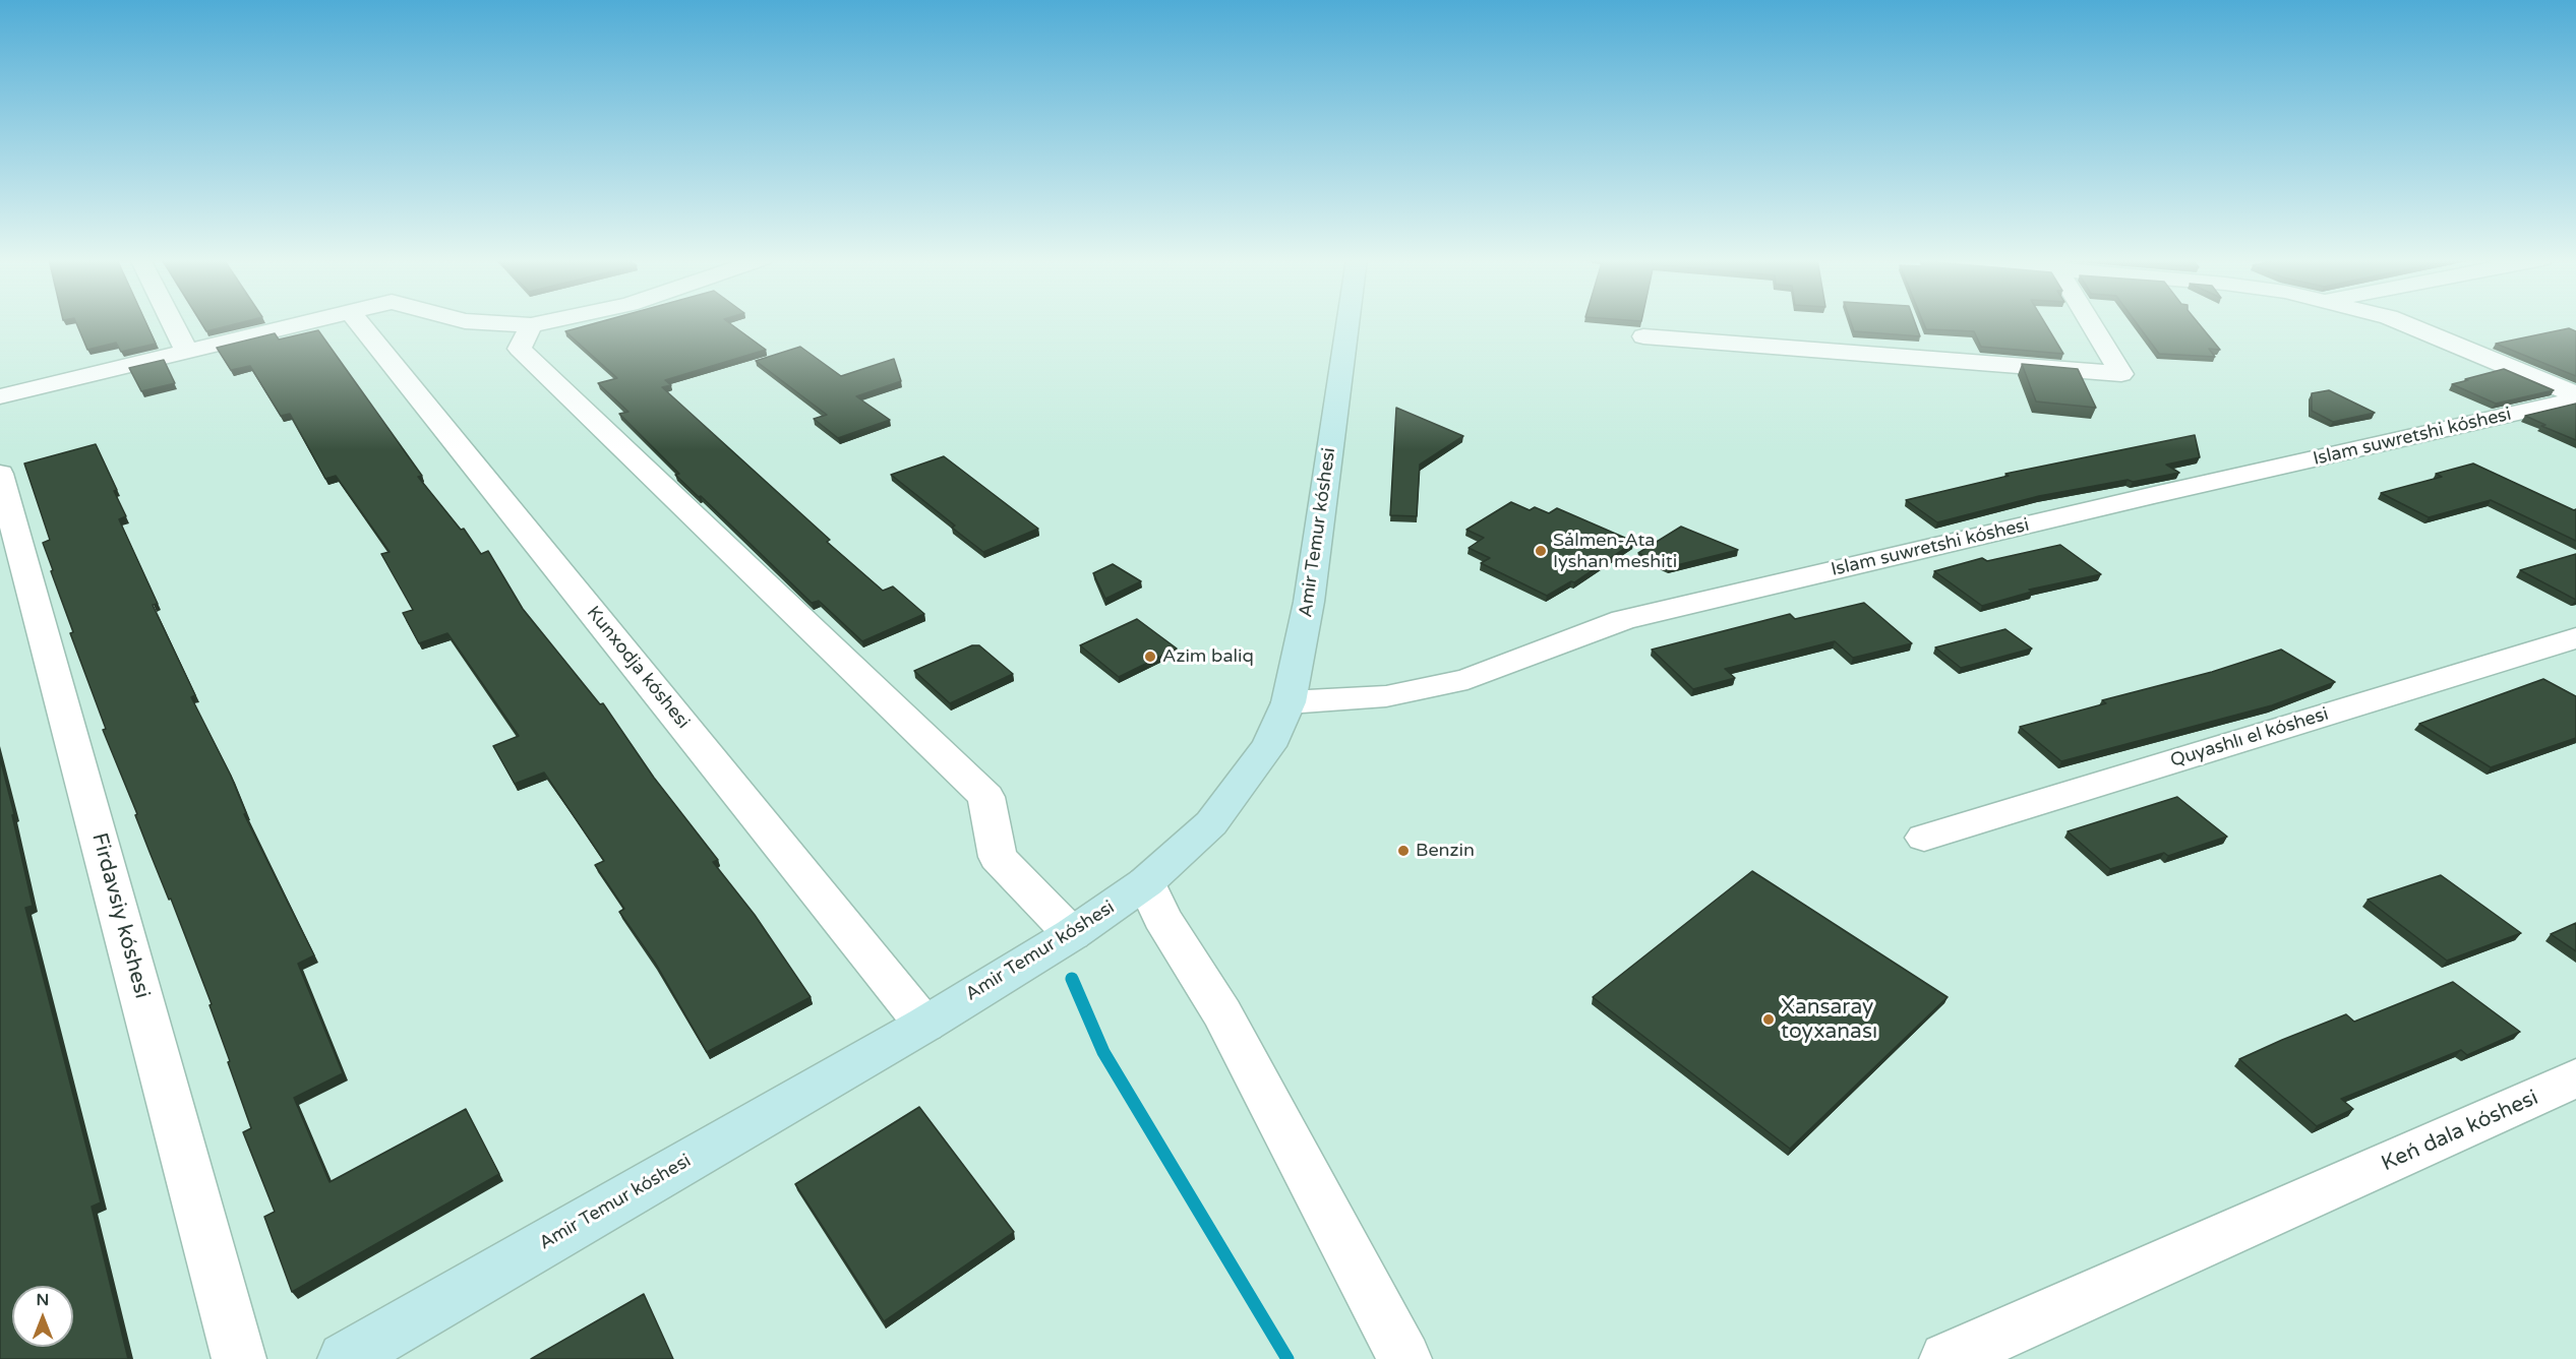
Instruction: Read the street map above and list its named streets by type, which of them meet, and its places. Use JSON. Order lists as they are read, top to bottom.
{
  "streets": {
    "street": [
      "Islam suwretshi kóshesi",
      "Amir Temur kóshesi",
      "Kunxodja kóshesi",
      "Quyashlı el kóshesi",
      "Firdavsiy kóshesi",
      "Keń dala kóshesi"
    ]
  },
  "crossings": [
    ["Islam suwretshi kóshesi", "Amir Temur kóshesi"],
    ["Amir Temur kóshesi", "Kunxodja kóshesi"]
  ],
  "places": [
    "Sálmen-Ata Iyshan meshiti",
    "Azim baliq",
    "Benzin",
    "Xansaray toyxanası"
  ],
  "north": "top"
}
